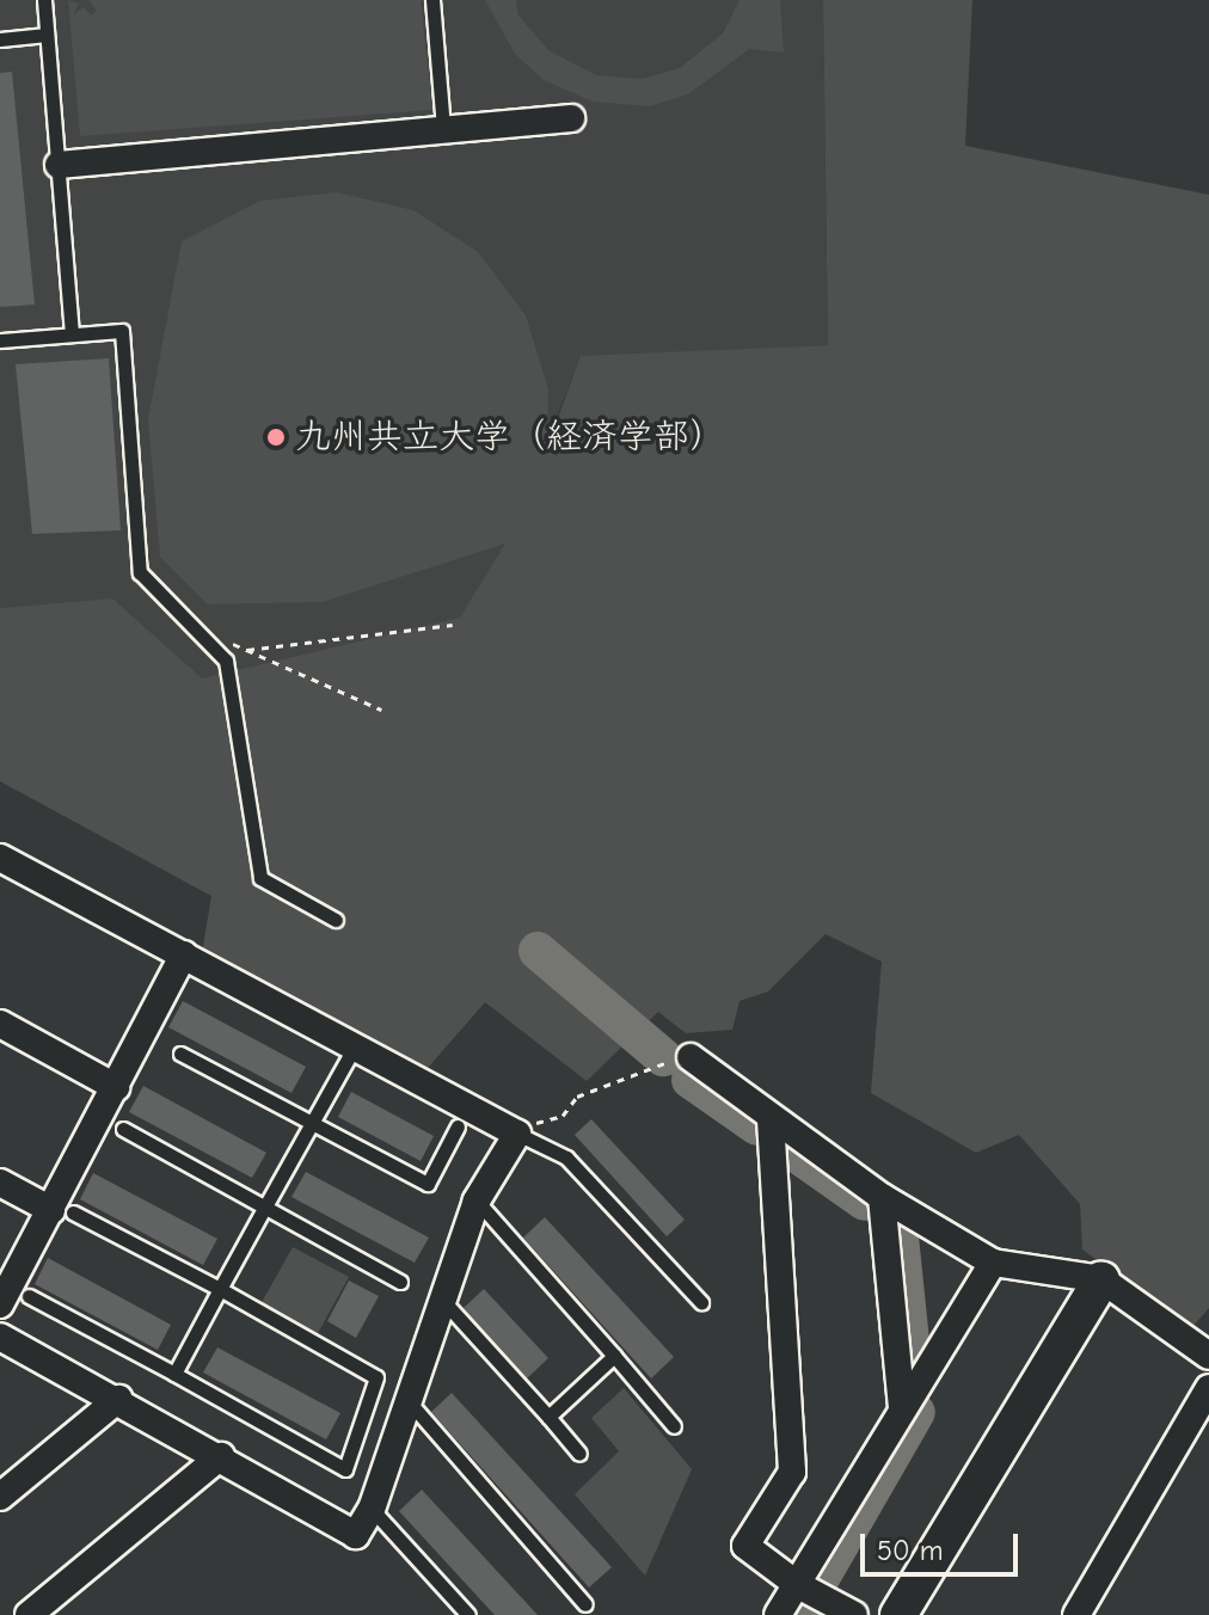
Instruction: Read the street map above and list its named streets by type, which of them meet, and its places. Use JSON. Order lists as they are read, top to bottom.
{
  "places": ["九州共立大学（経済学部）"],
  "scale_bar": "50 m"
}
